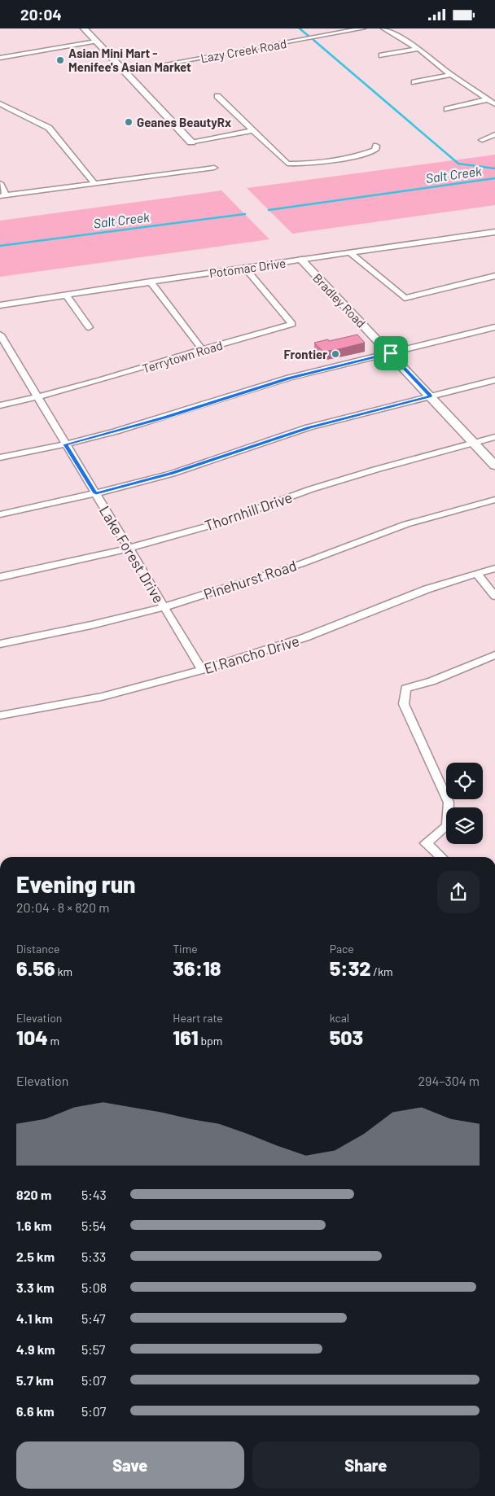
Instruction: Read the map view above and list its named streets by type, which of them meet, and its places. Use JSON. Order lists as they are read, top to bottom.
{
  "streets": {
    "street": [
      "Lazy Creek Road",
      "Potomac Drive",
      "Bradley Road",
      "Terrytown Road",
      "Thornhill Drive",
      "Lake Forest Drive",
      "Pinehurst Road",
      "El Rancho Drive"
    ]
  },
  "crossings": [
    ["Potomac Drive", "Bradley Road"],
    ["Potomac Drive", "Terrytown Road"],
    ["Bradley Road", "Thornhill Drive"],
    ["Terrytown Road", "Lake Forest Drive"],
    ["Thornhill Drive", "Lake Forest Drive"],
    ["Lake Forest Drive", "Pinehurst Road"],
    ["Lake Forest Drive", "El Rancho Drive"]
  ],
  "water": ["Salt Creek"],
  "places": ["Asian Mini Mart - Menifee's Asian Market", "Geanes BeautyRx", "Frontier"],
  "page": {
    "status": "20:04",
    "heading": ["Evening run", "20:04 · 8 × 820 m"],
    "stats": [
      ["Distance", "6.56 km"],
      ["Time", "36:18"],
      ["Pace", "5:32 /km"],
      ["Elevation", "104 m"],
      ["Heart rate", "161 bpm"],
      ["kcal", "503"]
    ],
    "chart": ["Elevation", "294–304 m"],
    "list": [
      {
        "name": "820 m",
        "note": "5:43"
      },
      {
        "name": "1.6 km",
        "note": "5:54"
      },
      {
        "name": "2.5 km",
        "note": "5:33"
      },
      {
        "name": "3.3 km",
        "note": "5:08"
      },
      {
        "name": "4.1 km",
        "note": "5:47"
      },
      {
        "name": "4.9 km",
        "note": "5:57"
      },
      {
        "name": "5.7 km",
        "note": "5:07"
      },
      {
        "name": "6.6 km",
        "note": "5:07"
      }
    ],
    "buttons": ["Save", "Share"]
  }
}
